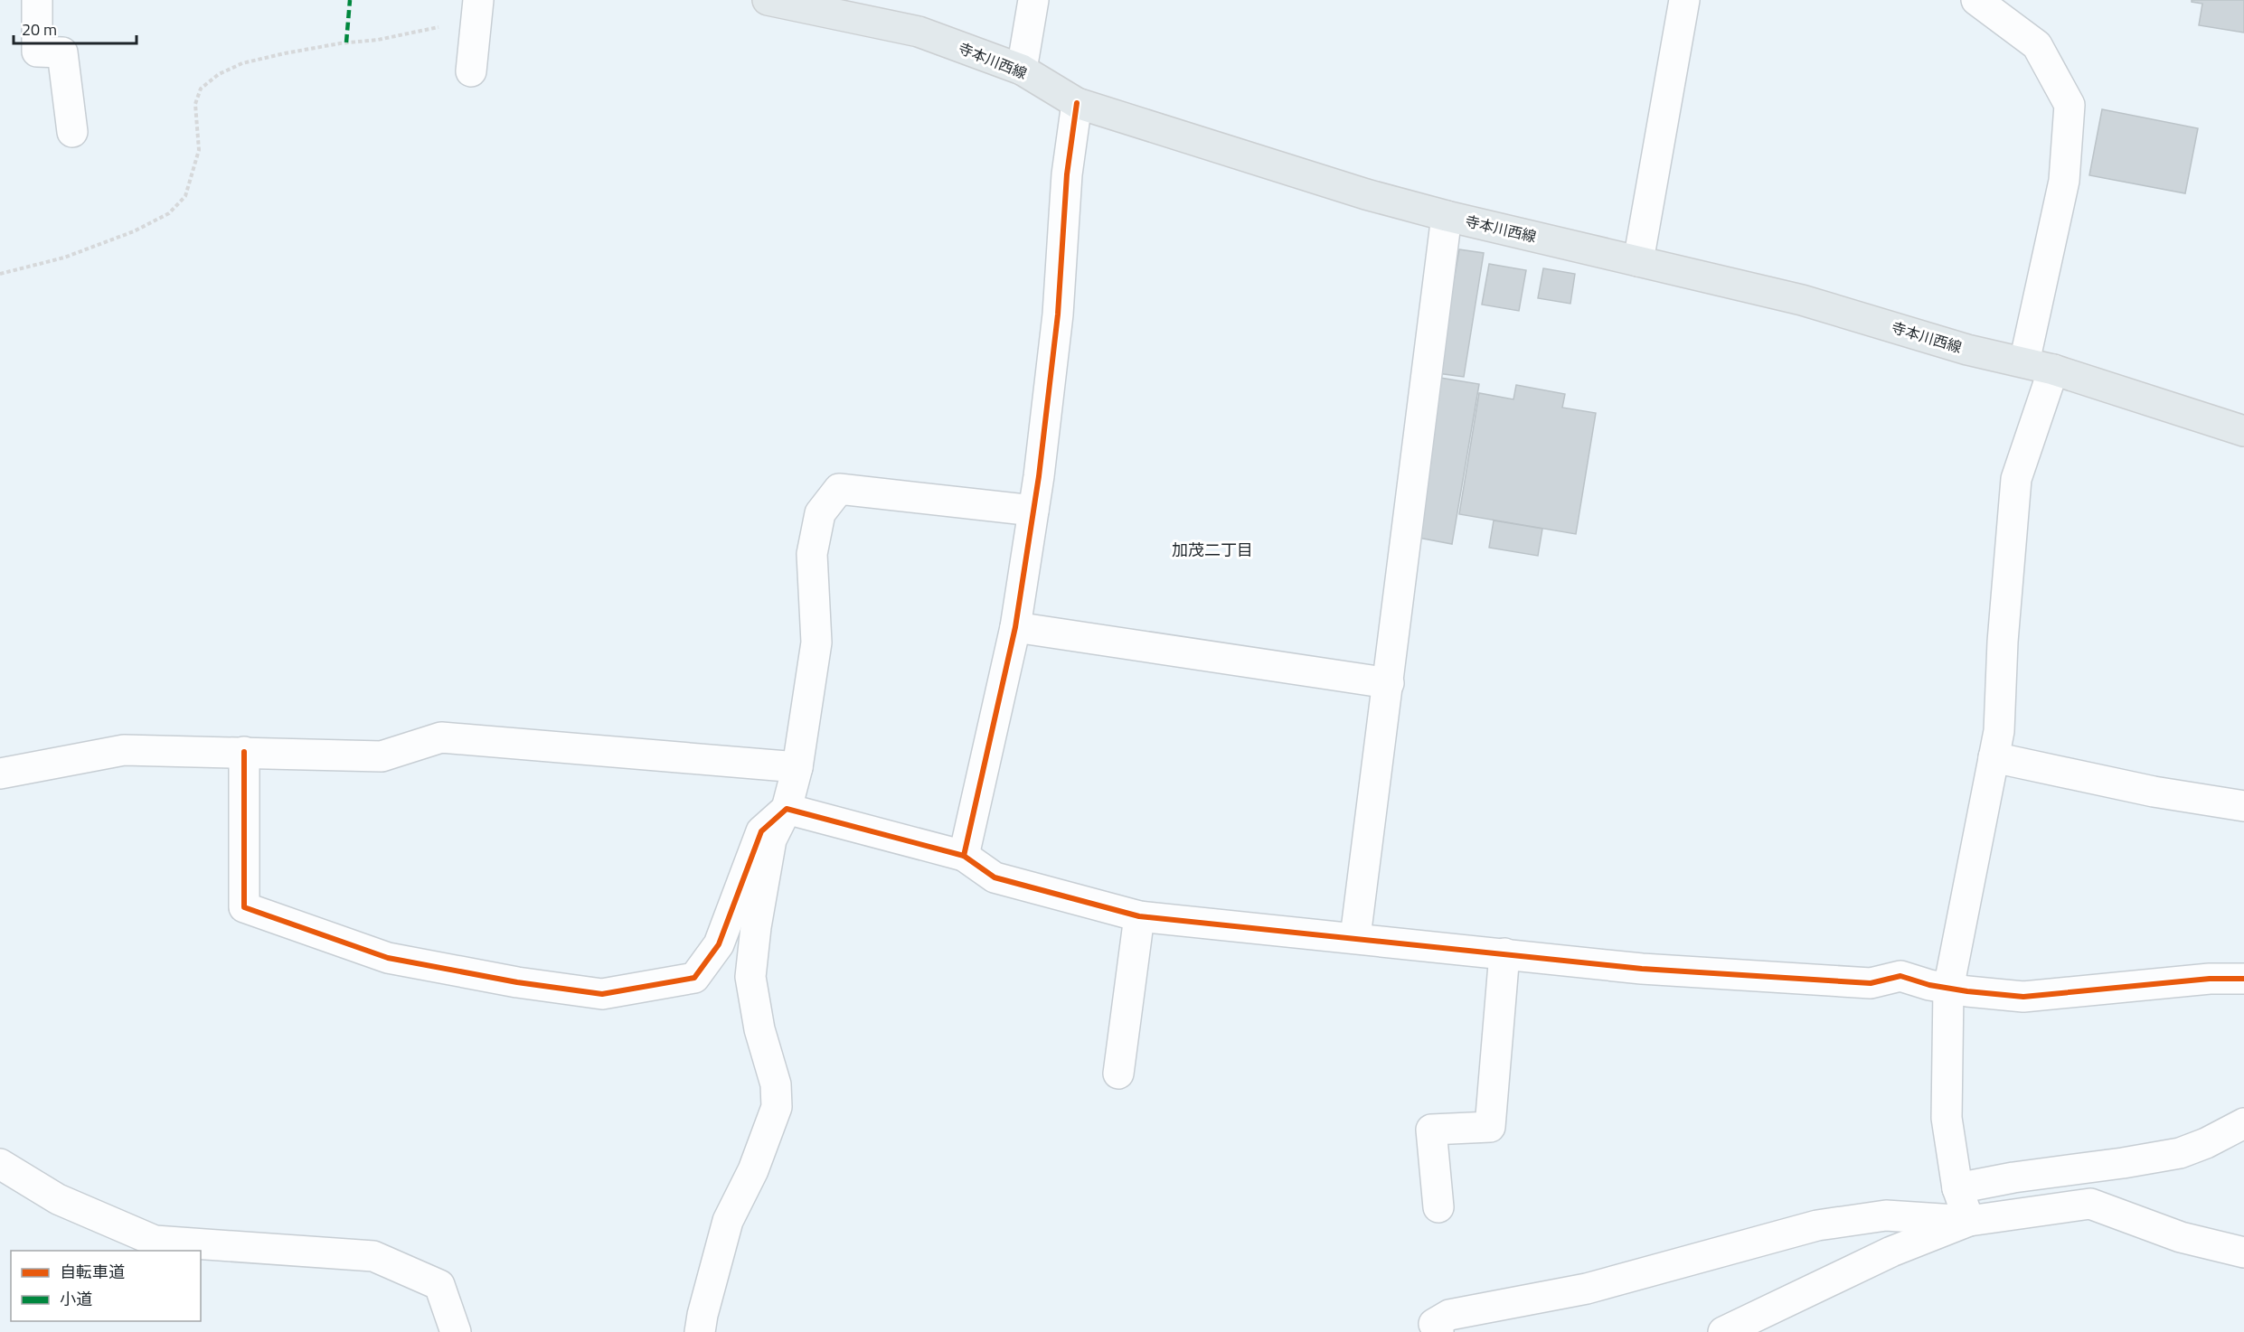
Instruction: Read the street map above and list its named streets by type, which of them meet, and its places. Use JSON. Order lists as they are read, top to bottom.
{
  "streets": {
    "main road": ["寺本川西線"]
  },
  "districts": ["加茂二丁目"],
  "legend": ["自転車道", "小道"],
  "scale_bar": "20 m"
}
